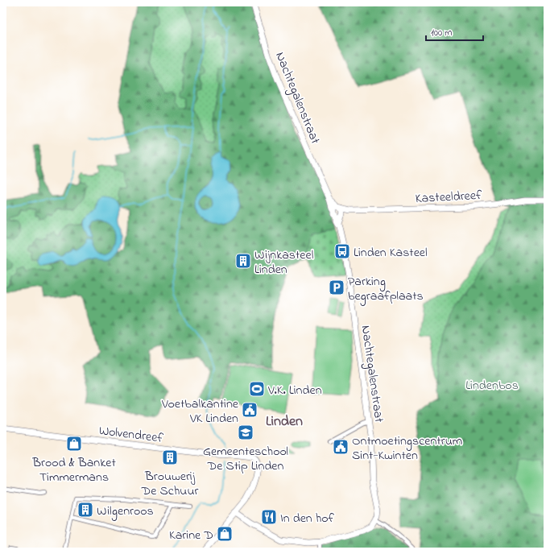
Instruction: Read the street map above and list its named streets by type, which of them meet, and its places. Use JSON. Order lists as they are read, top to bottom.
{
  "streets": {
    "street": ["Nachtegalenstraat", "Kasteeldreef", "Wolvendreef"]
  },
  "crossings": [
    ["Nachtegalenstraat", "Kasteeldreef"]
  ],
  "districts": ["Linden"],
  "parks": ["Lindenbos"],
  "places": {
    "bus stop": ["Linden Kasteel"],
    "building": ["Wijnkasteel Linden", "Brouwerij De Schuur", "Wilgenroos"],
    "parking": ["Parking begraafplaats"],
    "sports": ["V.K. Linden"],
    "public building": ["Voetbalkantine VK Linden", "Ontmoetingscentrum Sint-Kwinten"],
    "school or university": ["Gemeenteschool De Stip Linden"],
    "shop": ["Brood & Banket Timmermans", "Karine D"],
    "restaurant": ["In den hof"]
  },
  "scale_bar": "100 m"
}
